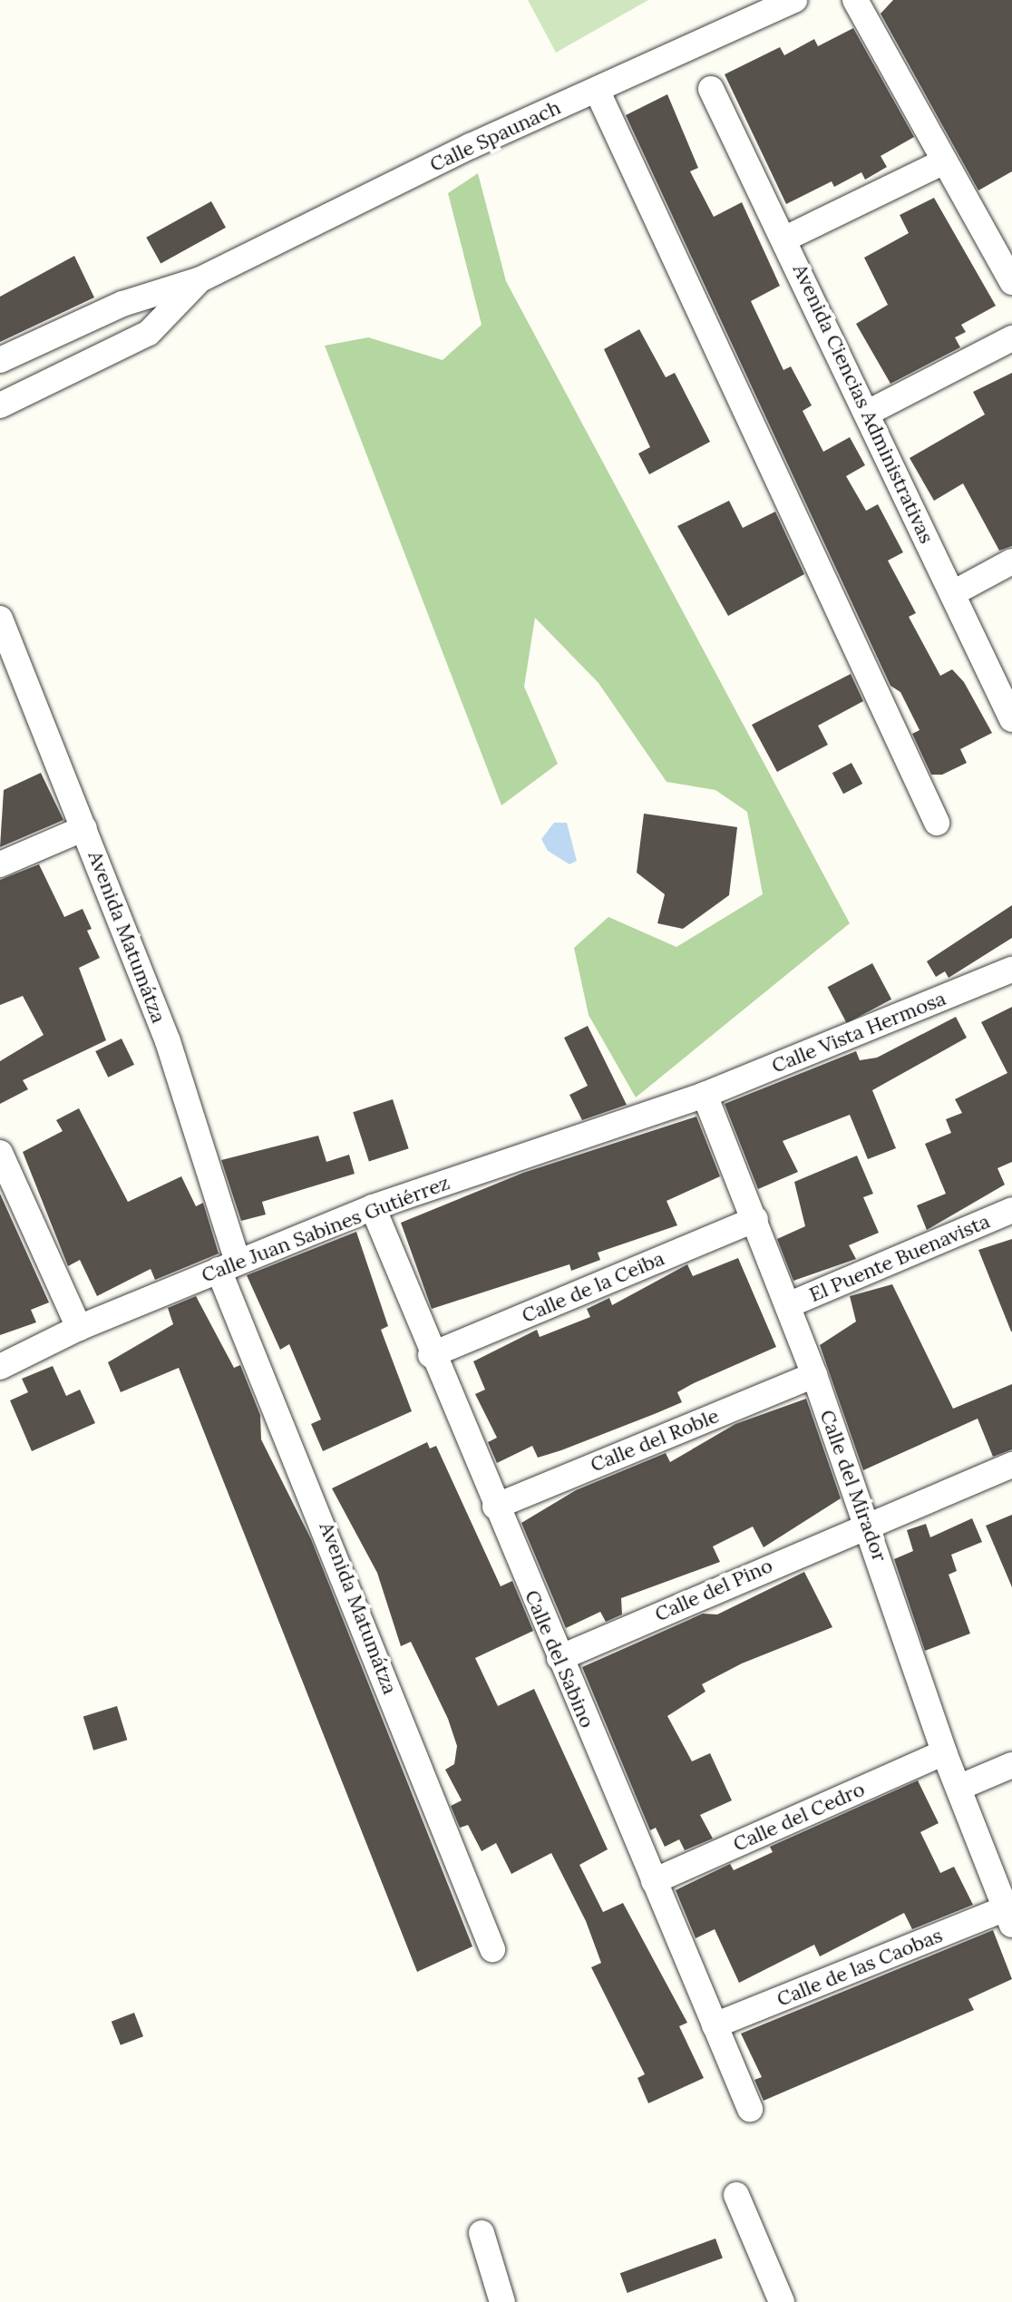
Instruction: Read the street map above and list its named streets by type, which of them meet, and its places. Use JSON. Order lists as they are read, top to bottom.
{
  "streets": {
    "street": [
      "Calle Spaunach",
      "Avenida Ciencias Administrativas",
      "Avenida Matumátza",
      "Calle Vista Hermosa",
      "Calle Juan Sabines Gutiérrez",
      "El Puente Buenavista",
      "Calle de la Ceiba",
      "Calle del Roble",
      "Calle del Mirador",
      "Calle del Pino",
      "Calle del Sabino",
      "Calle del Cedro",
      "Calle de las Caobas"
    ]
  },
  "crossings": [
    ["Avenida Matumátza", "Calle Juan Sabines Gutiérrez"],
    ["Calle Vista Hermosa", "Calle Juan Sabines Gutiérrez"],
    ["Calle Vista Hermosa", "Calle del Mirador"],
    ["Calle Juan Sabines Gutiérrez", "Calle del Mirador"],
    ["Calle Juan Sabines Gutiérrez", "Calle del Sabino"],
    ["El Puente Buenavista", "Calle del Mirador"],
    ["Calle de la Ceiba", "Calle del Mirador"],
    ["Calle de la Ceiba", "Calle del Sabino"],
    ["Calle del Roble", "Calle del Mirador"],
    ["Calle del Roble", "Calle del Sabino"],
    ["Calle del Mirador", "Calle del Pino"],
    ["Calle del Mirador", "Calle del Cedro"],
    ["Calle del Mirador", "Calle de las Caobas"],
    ["Calle del Pino", "Calle del Sabino"],
    ["Calle del Sabino", "Calle del Cedro"],
    ["Calle del Sabino", "Calle de las Caobas"]
  ]
}
